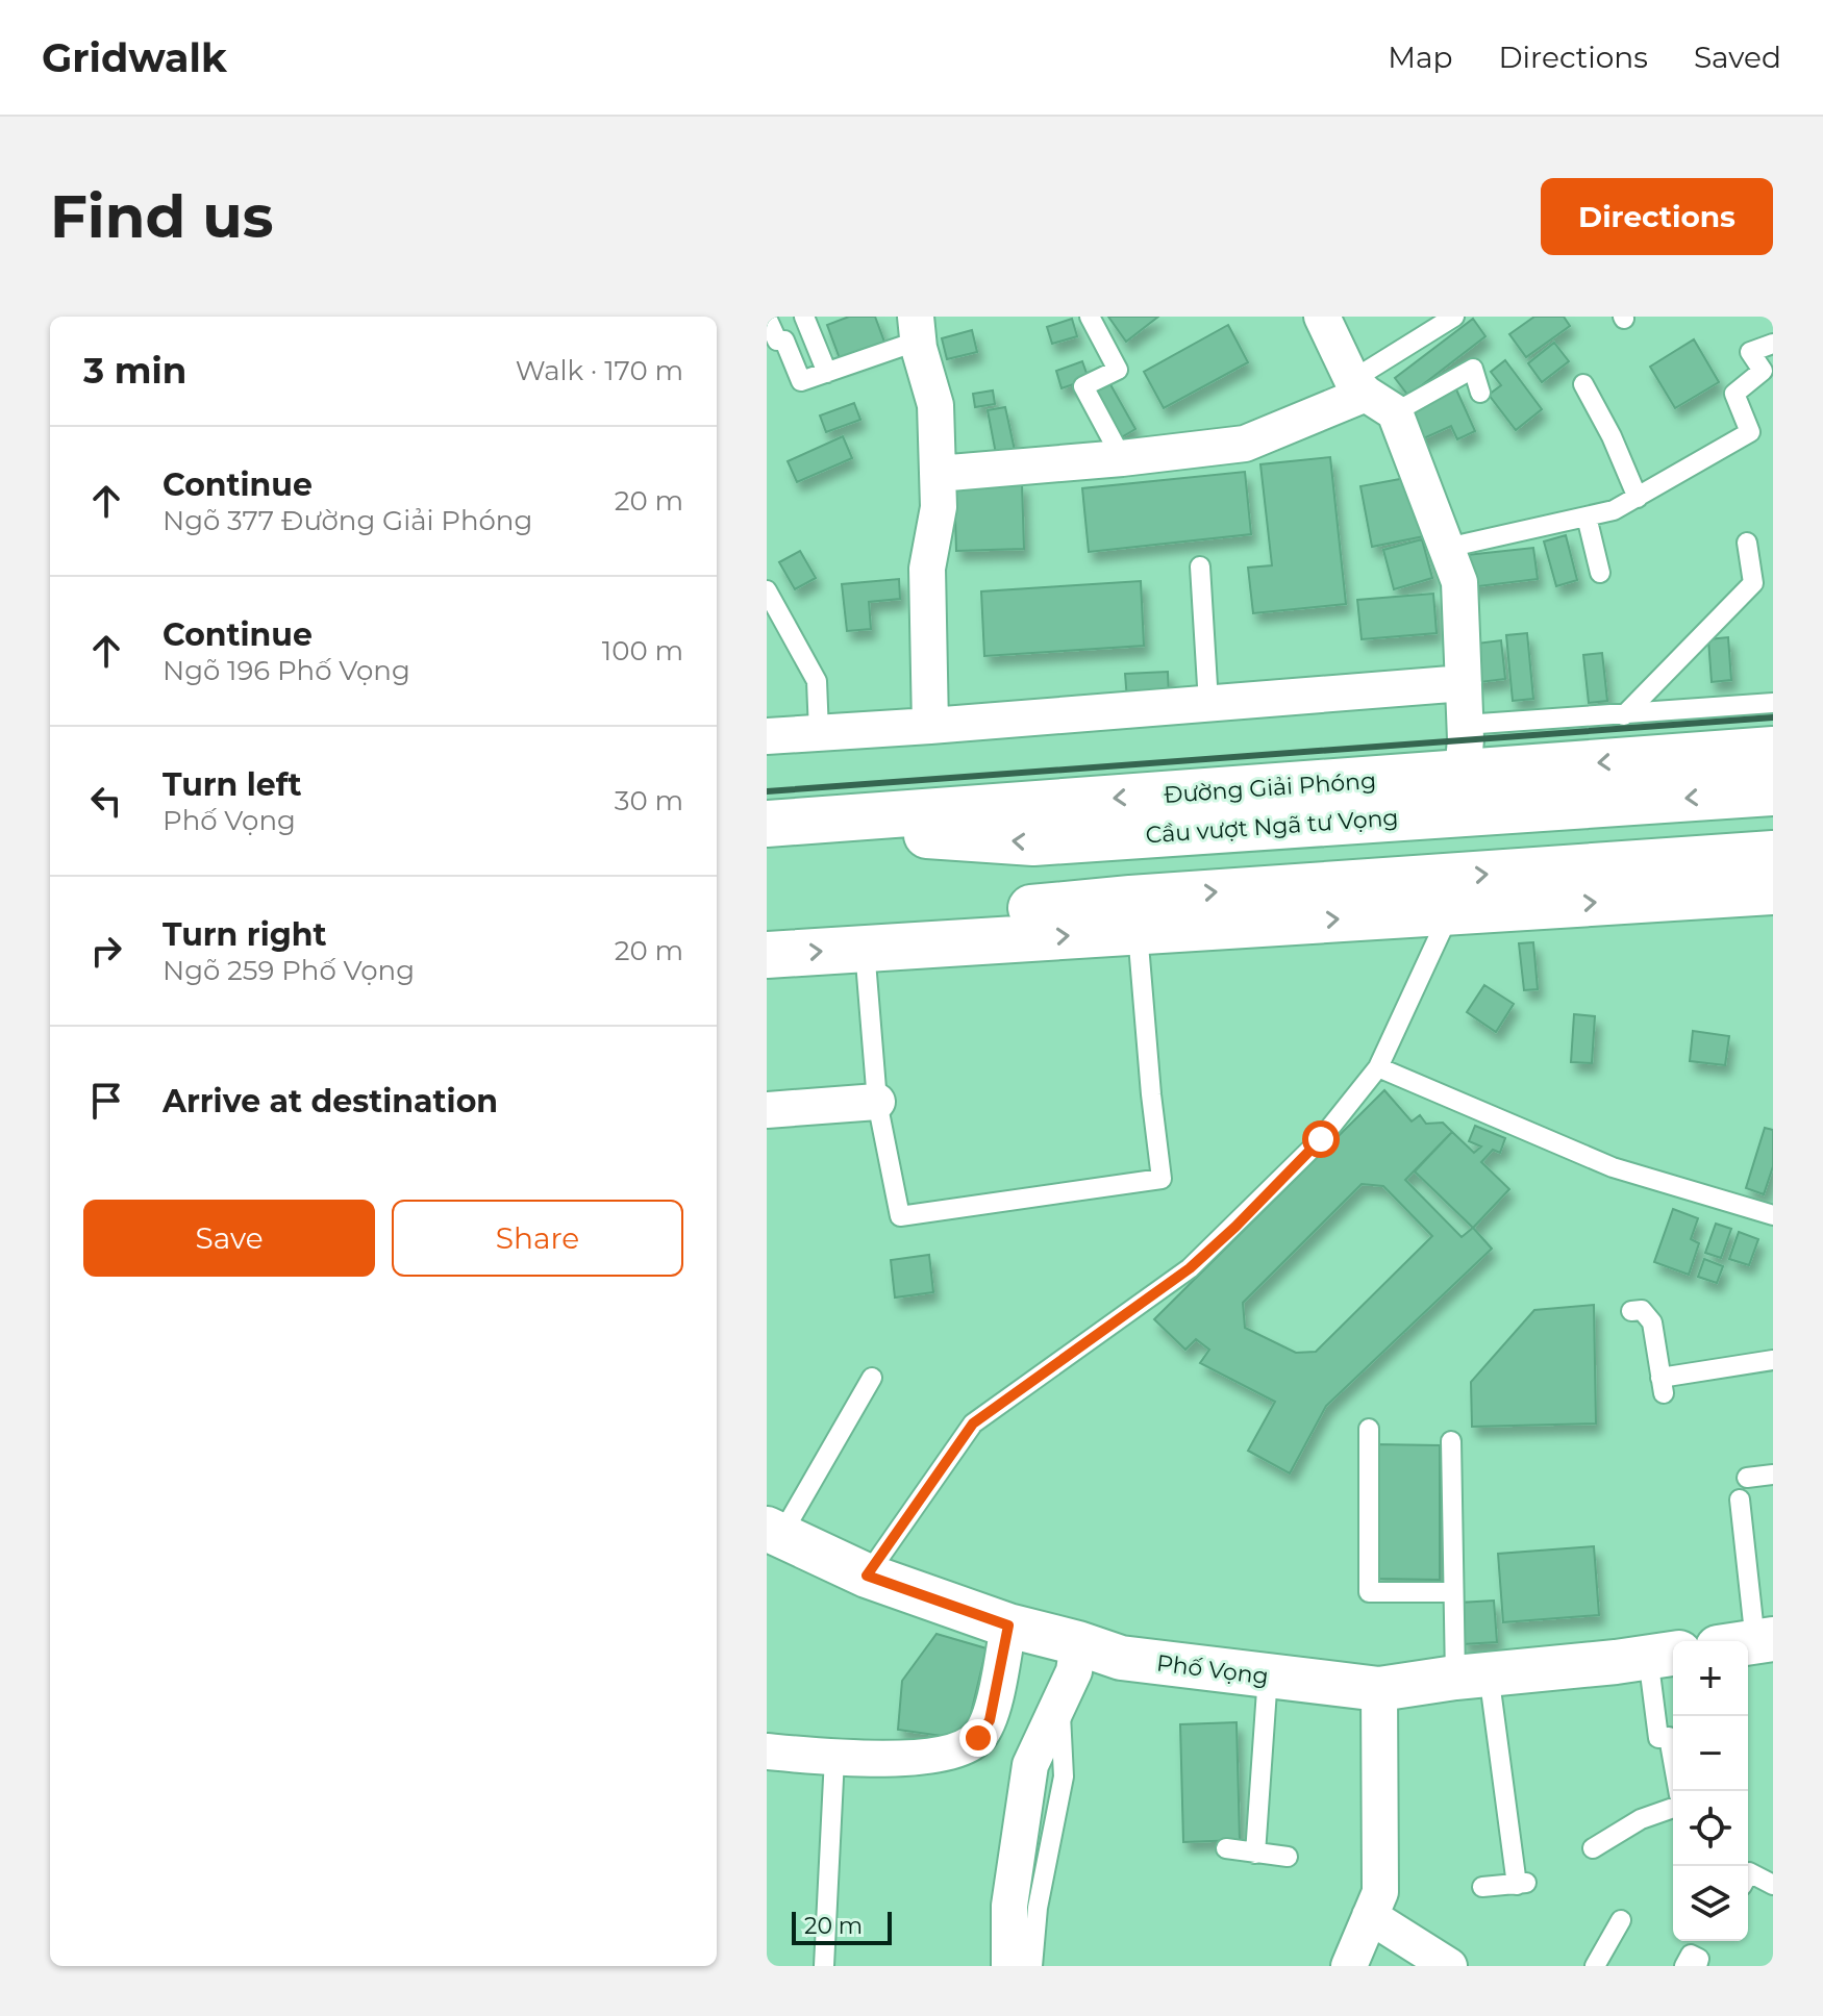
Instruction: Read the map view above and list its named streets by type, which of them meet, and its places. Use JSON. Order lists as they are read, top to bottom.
{
  "streets": {
    "main road": ["Đường Giải Phóng", "Cầu vượt Ngã tư Vọng"],
    "street": ["Phố Vọng"]
  },
  "crossings": [
    ["Đường Giải Phóng", "Cầu vượt Ngã tư Vọng"]
  ],
  "scale_bar": "20 m",
  "page": {
    "header": "Gridwalk",
    "nav": ["Map", "Directions", "Saved"],
    "buttons": [
      "Directions",
      ["Save", "Share"]
    ],
    "title": "Find us",
    "heading": ["3 min", "Walk · 170 m"],
    "list": [
      ["Continue", "Ngõ 377 Đường Giải Phóng", "20 m"],
      ["Continue", "Ngõ 196 Phố Vọng", "100 m"],
      ["Turn left", "Phố Vọng", "30 m"],
      ["Turn right", "Ngõ 259 Phố Vọng", "20 m"],
      "Arrive at destination"
    ],
    "map_buttons": ["+", "−"],
    "scale": "20 m"
  }
}
